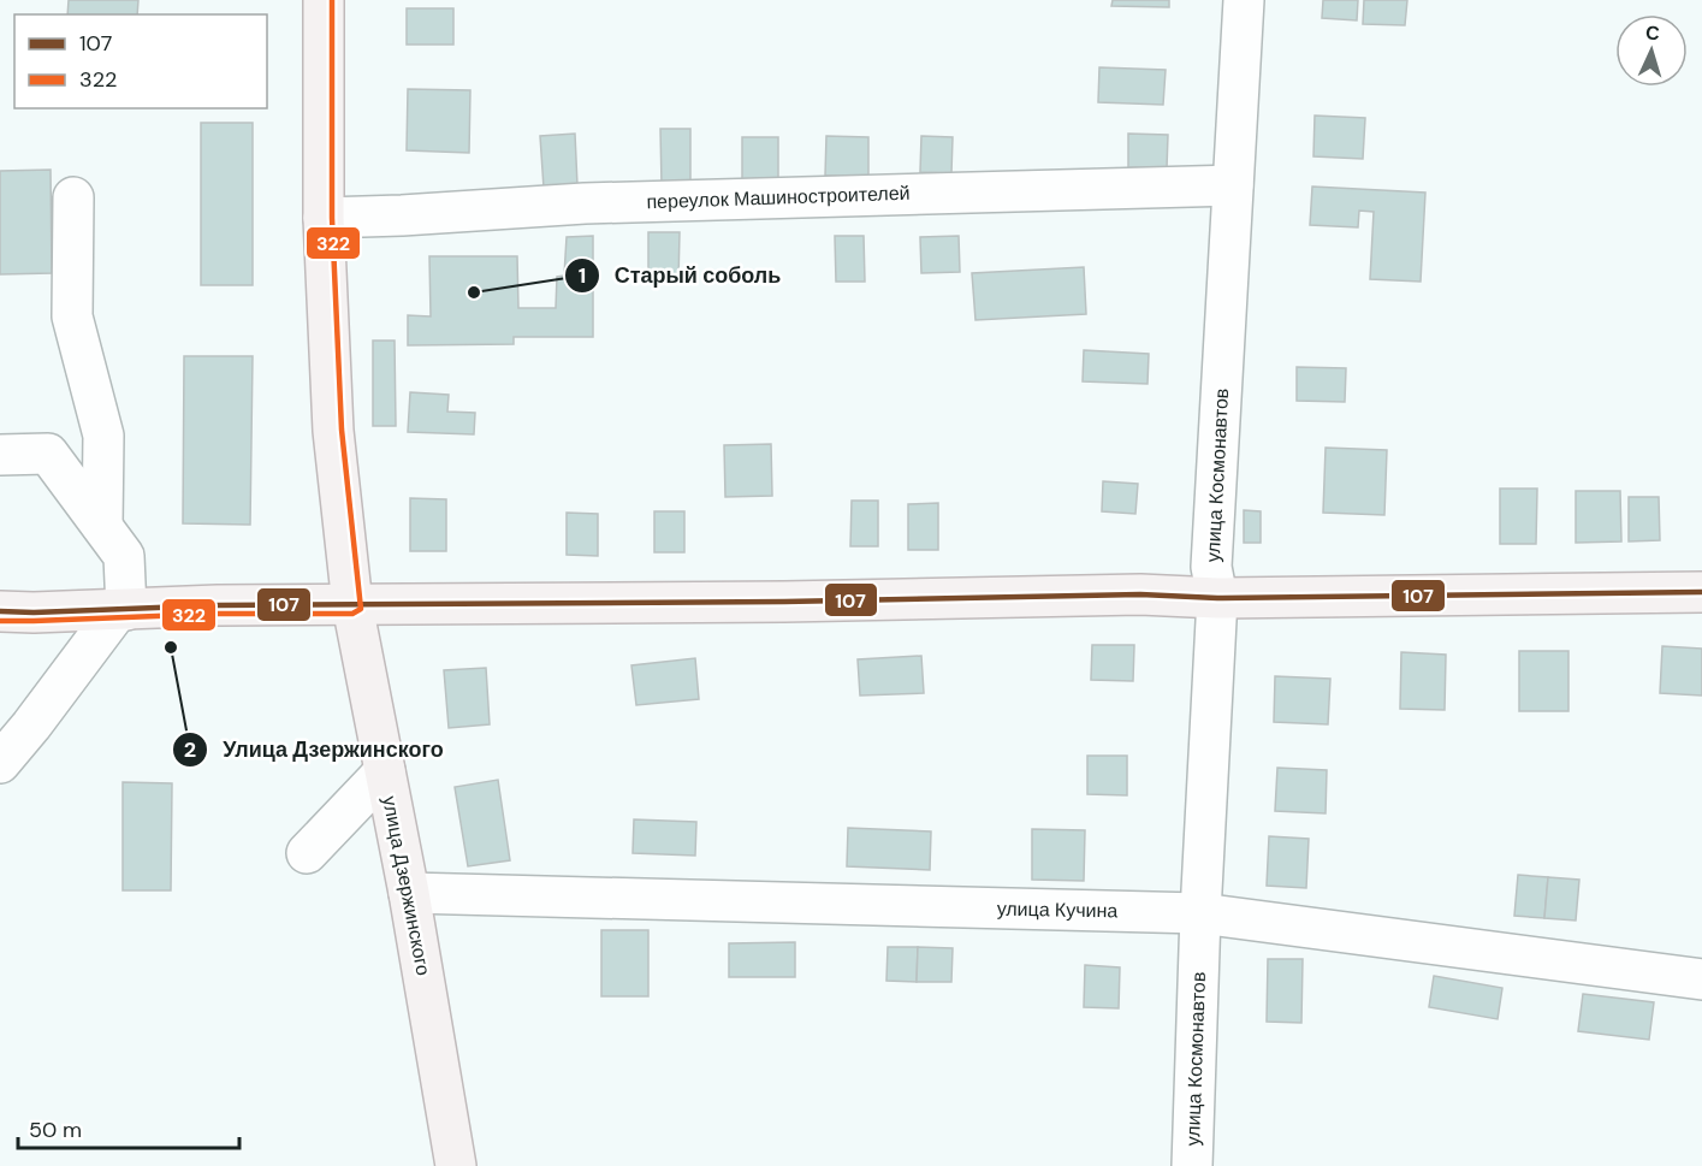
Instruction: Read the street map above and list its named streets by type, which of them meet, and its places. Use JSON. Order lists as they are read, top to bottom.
{
  "streets": {
    "main road": ["улица Дзержинского"],
    "street": ["переулок Машиностроителей", "улица Космонавтов", "улица Кучина"]
  },
  "crossings": [
    ["переулок Машиностроителей", "улица Космонавтов"],
    ["переулок Машиностроителей", "улица Дзержинского"],
    ["улица Космонавтов", "улица Кучина"],
    ["улица Дзержинского", "улица Кучина"]
  ],
  "places": ["Старый соболь", "Улица Дзержинского"],
  "lines": ["transit line 322", "transit line 107"],
  "legend": ["107", "322"],
  "scale_bar": "50 m",
  "north": "top"
}
